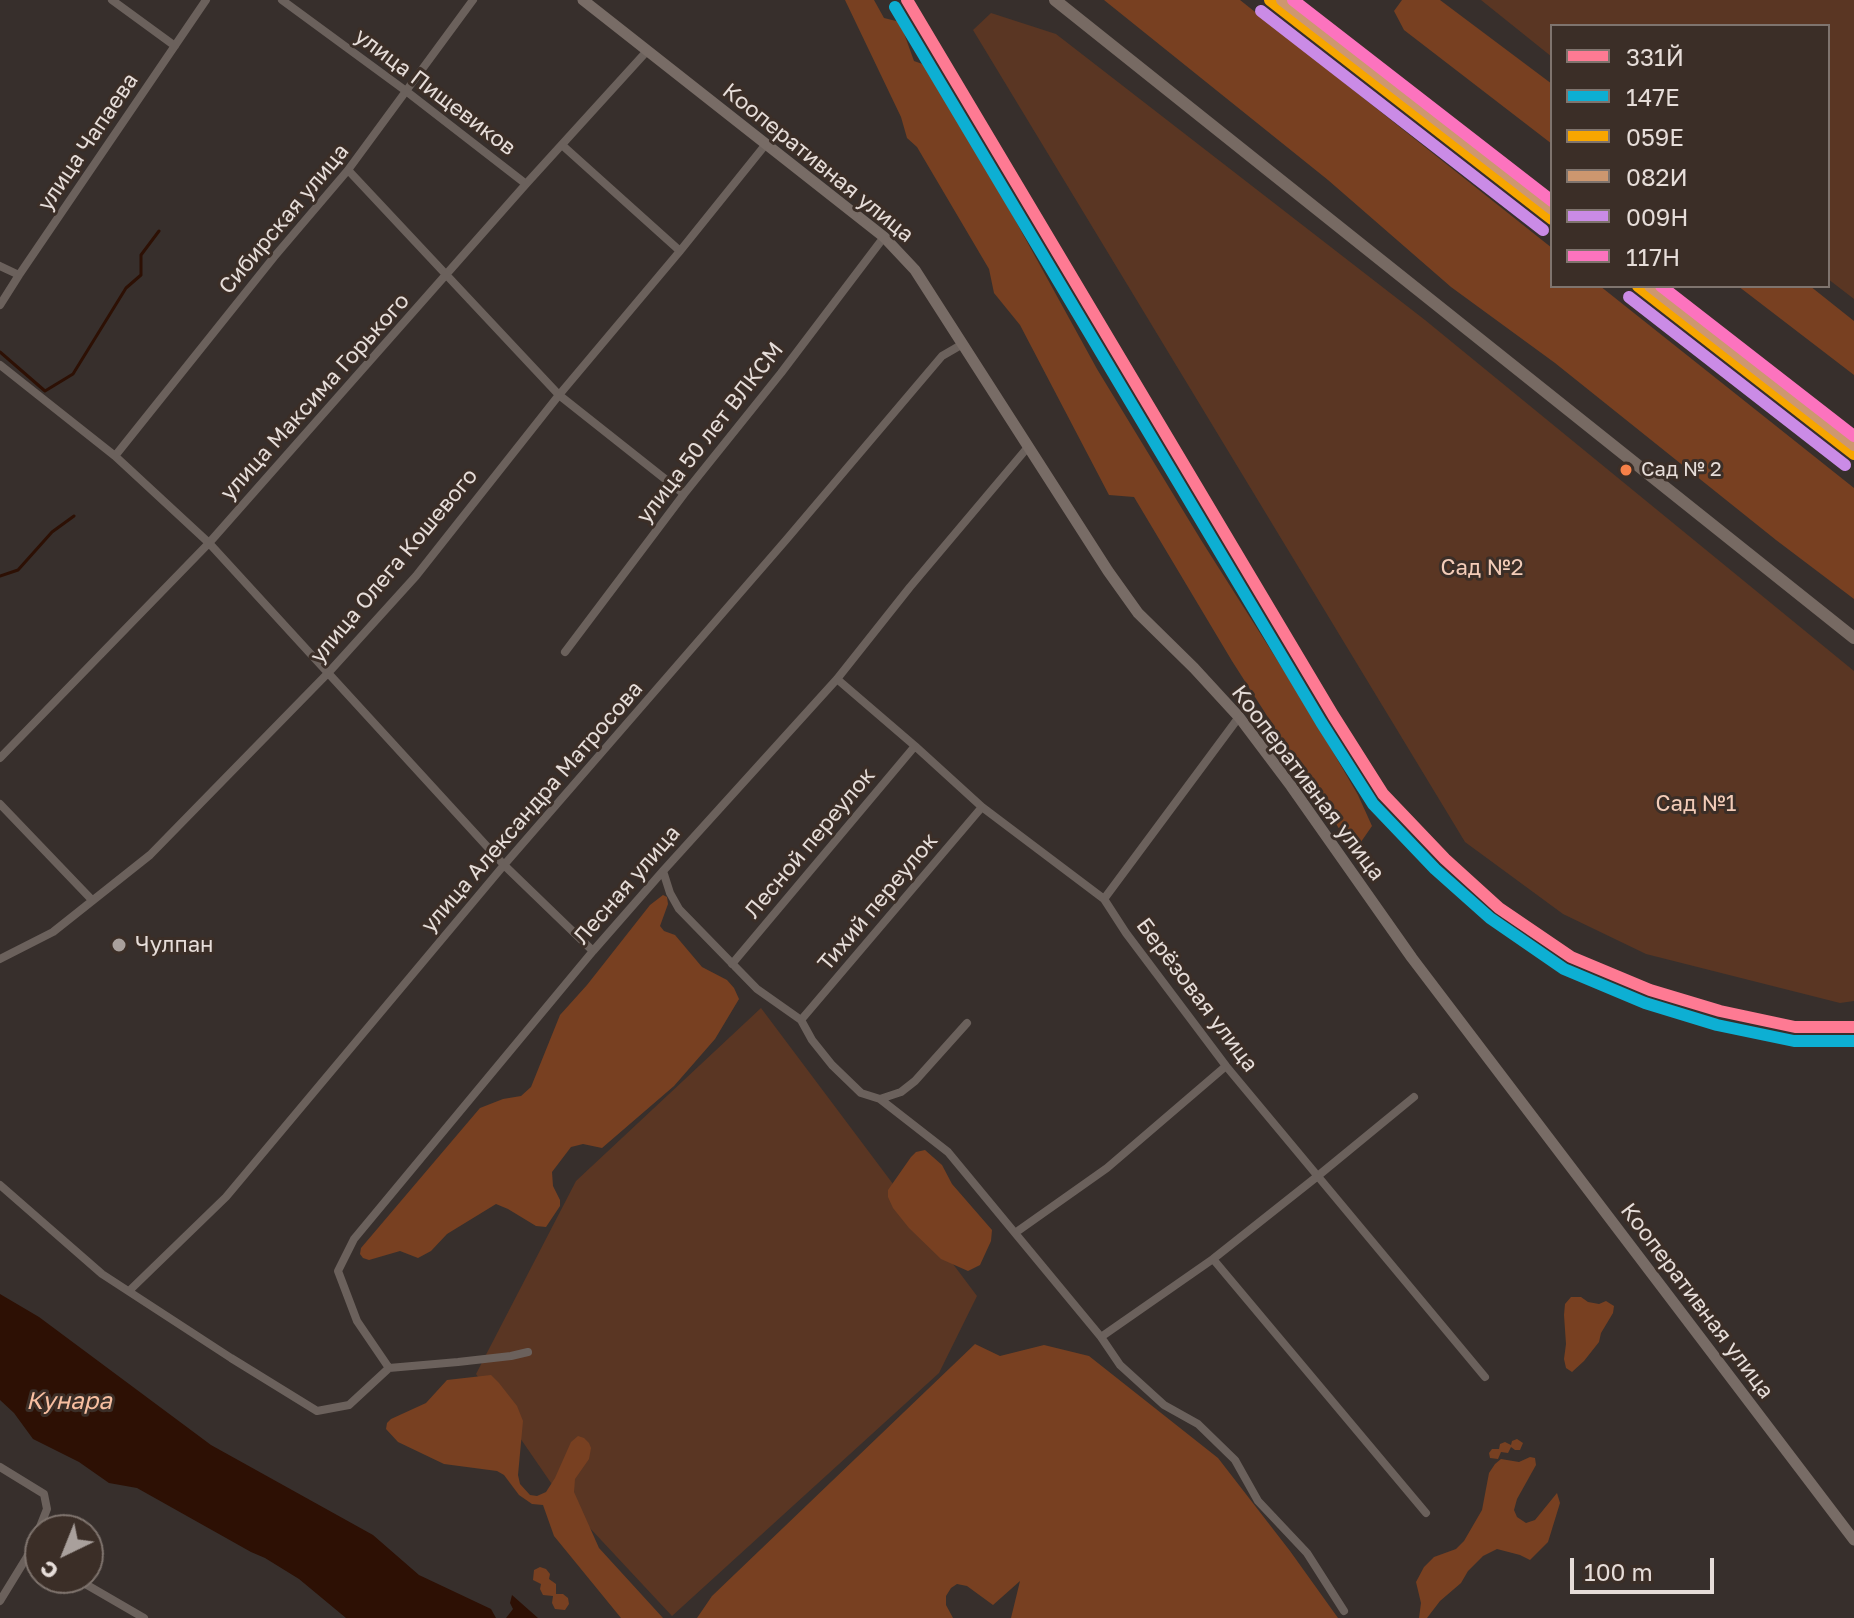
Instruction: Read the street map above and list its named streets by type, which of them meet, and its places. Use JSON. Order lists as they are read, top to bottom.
{
  "streets": {
    "main road": ["Кооперативная улица"],
    "street": [
      "улица Пищевиков",
      "улица Чапаева",
      "Сибирская улица",
      "улица Максима Горького",
      "улица 50 лет ВЛКСМ",
      "улица Олега Кошевого",
      "улица Александра Матросова",
      "Лесной переулок",
      "Лесная улица",
      "Тихий переулок",
      "Берёзовая улица"
    ]
  },
  "crossings": [
    ["улица Пищевиков", "Сибирская улица"],
    ["улица Пищевиков", "улица Максима Горького"],
    ["Кооперативная улица", "улица Максима Горького"],
    ["Кооперативная улица", "улица 50 лет ВЛКСМ"],
    ["Кооперативная улица", "улица Олега Кошевого"],
    ["Кооперативная улица", "улица Александра Матросова"],
    ["Кооперативная улица", "Лесная улица"],
    ["Лесной переулок", "Берёзовая улица"],
    ["Лесная улица", "Берёзовая улица"],
    ["Тихий переулок", "Берёзовая улица"]
  ],
  "water": ["Кунара"],
  "parks": ["Сад №2", "Сад №1"],
  "places": ["Сад № 2", "Чулпан"],
  "lines": [
    "transit line 331Й",
    "transit line 059Е",
    "transit line 082И",
    "transit line 117Н",
    "transit line 147Е",
    "transit line 009Н"
  ],
  "legend": [
    "331Й",
    "147Е",
    "059Е",
    "082И",
    "009Н",
    "117Н"
  ],
  "scale_bar": "100 m",
  "north": "bottom left"
}
